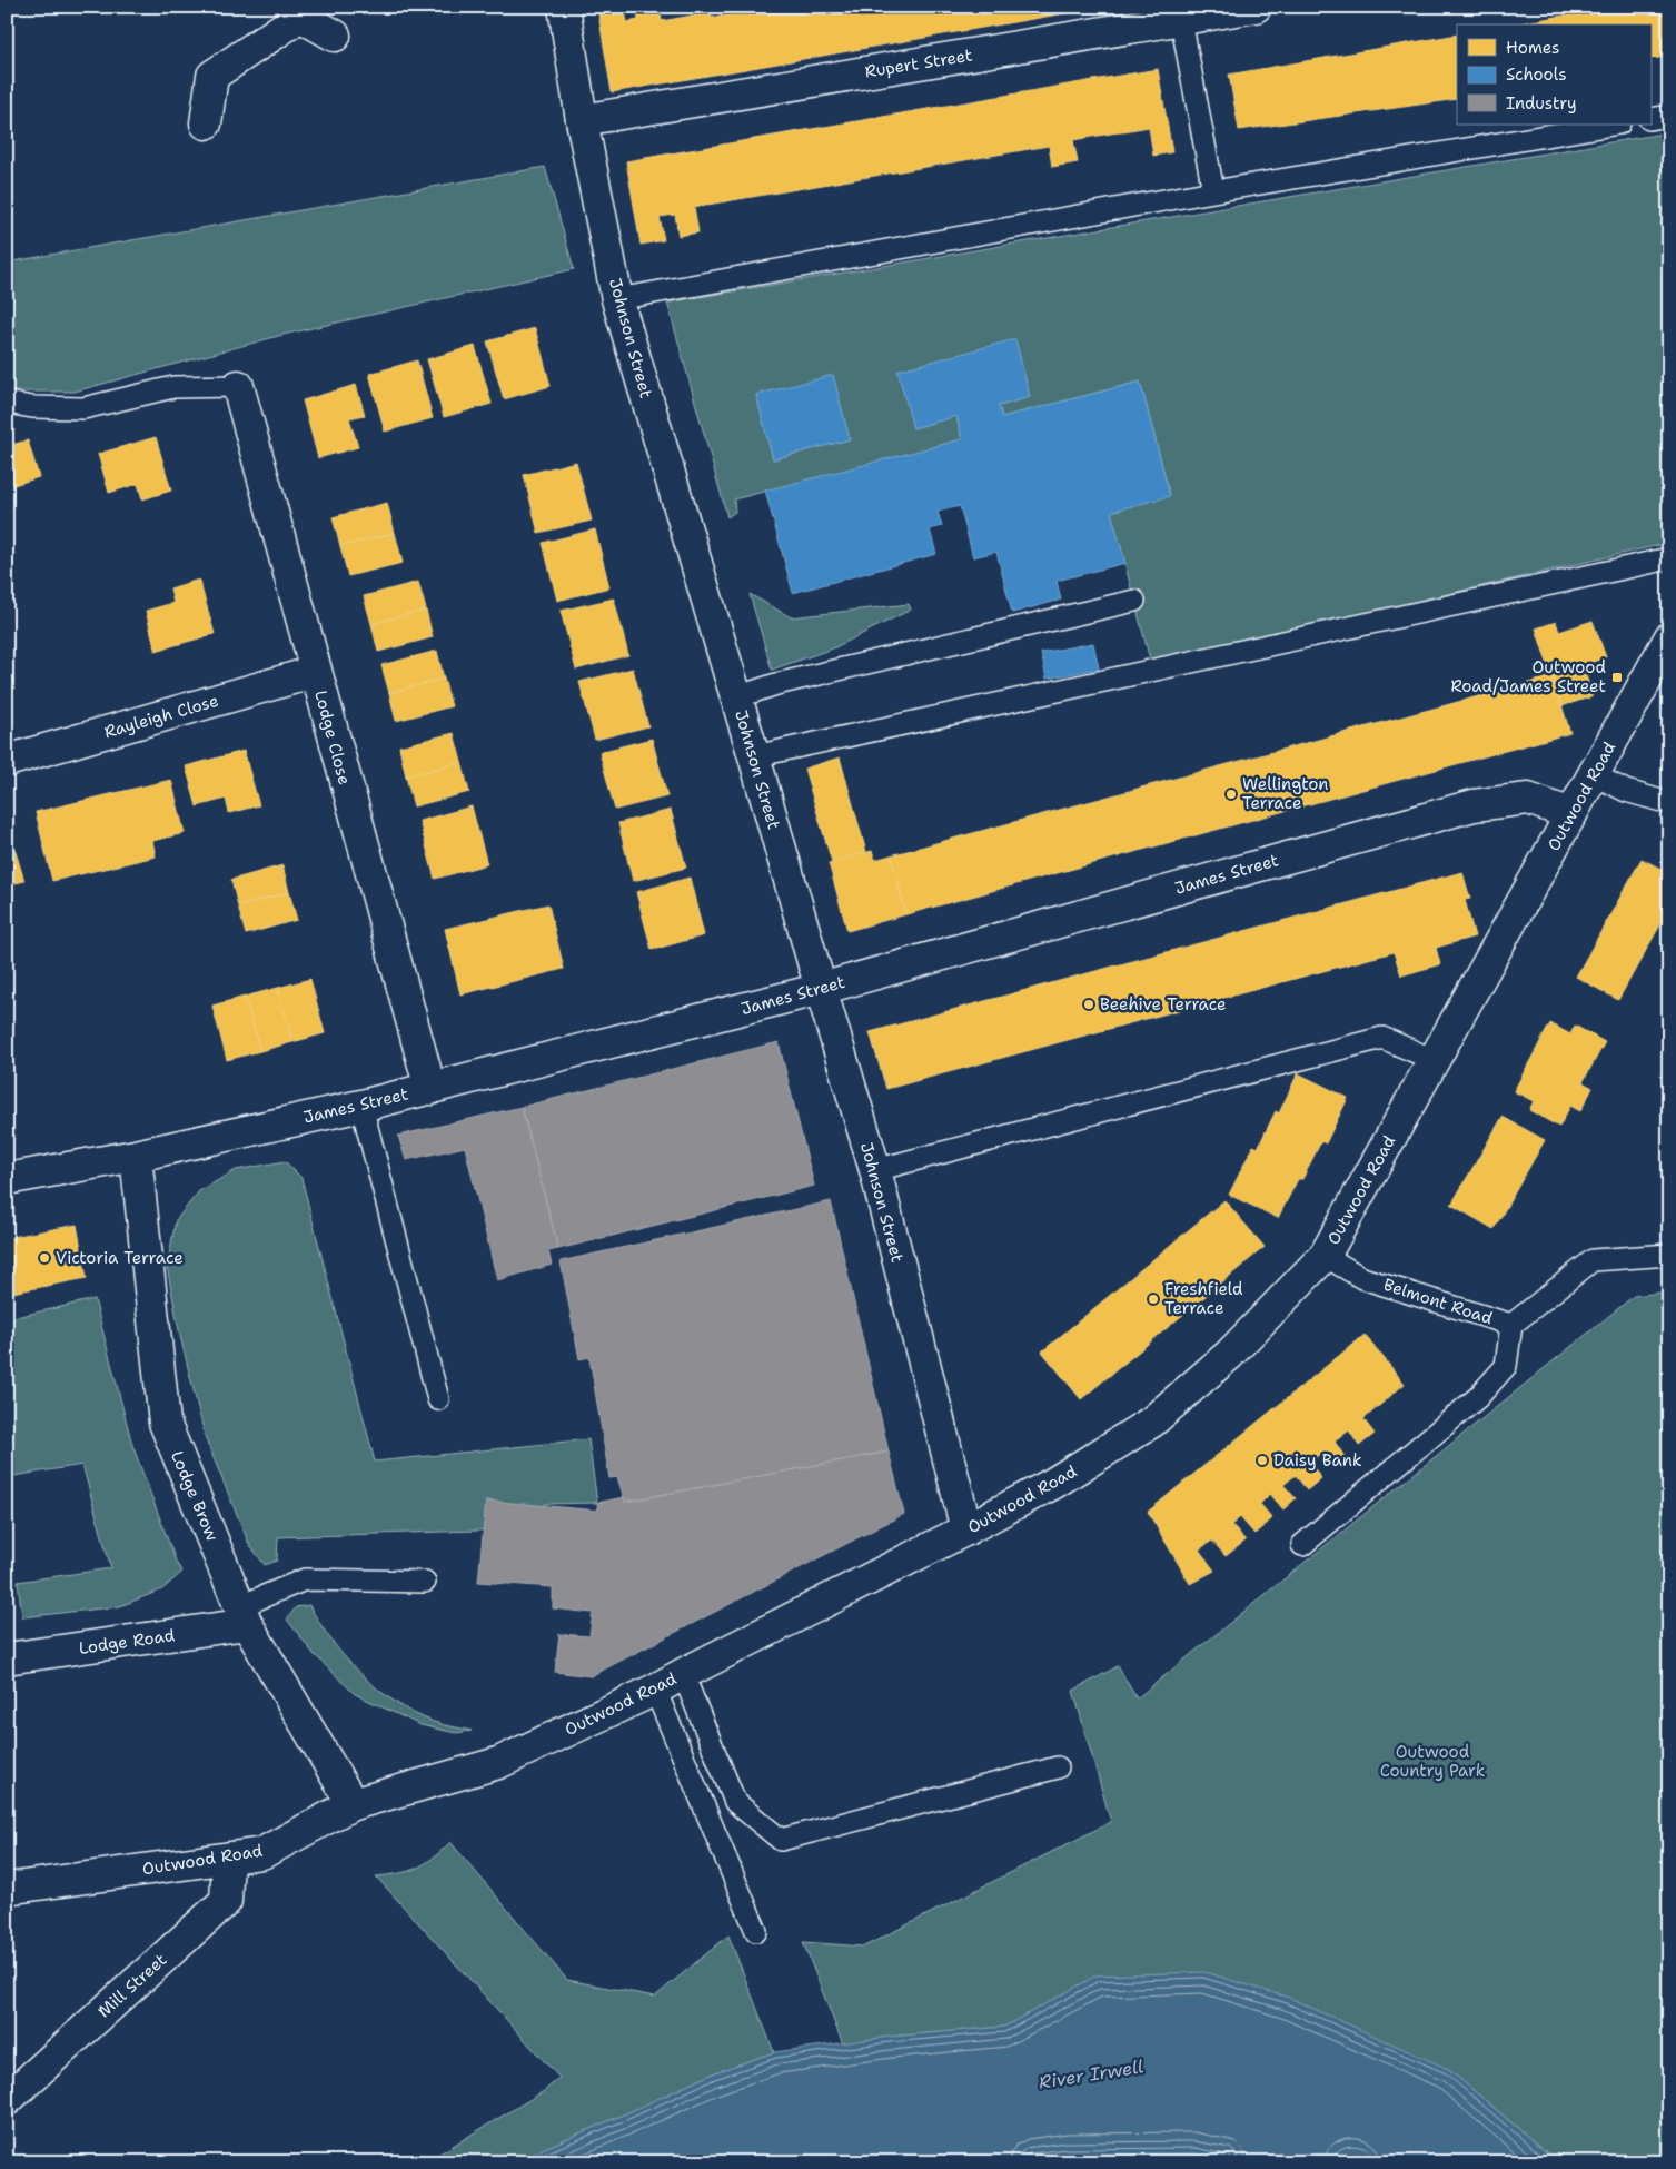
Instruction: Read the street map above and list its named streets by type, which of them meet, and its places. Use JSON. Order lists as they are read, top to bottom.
{
  "streets": {
    "street": [
      "Rupert Street",
      "Johnson Street",
      "Rayleigh Close",
      "Lodge Close",
      "Outwood Road",
      "James Street",
      "Lodge Brow",
      "Lodge Road",
      "Mill Street"
    ],
    "lane": ["Belmont Road"]
  },
  "crossings": [
    ["Rupert Street", "Johnson Street"],
    ["Johnson Street", "Outwood Road"],
    ["Johnson Street", "James Street"],
    ["Rayleigh Close", "Lodge Close"],
    ["Lodge Close", "James Street"],
    ["Outwood Road", "James Street"],
    ["Outwood Road", "Belmont Road"],
    ["Outwood Road", "Lodge Brow"],
    ["Outwood Road", "Mill Street"],
    ["James Street", "Lodge Brow"],
    ["Lodge Brow", "Lodge Road"]
  ],
  "water": ["River Irwell"],
  "parks": ["Outwood Country Park"],
  "places": {
    "transit": ["Outwood Road/James Street"],
    "other": [
      "Wellington Terrace",
      "Beehive Terrace",
      "Victoria Terrace",
      "Freshfield Terrace",
      "Daisy Bank"
    ]
  },
  "legend": ["Homes", "Schools", "Industry"]
}
